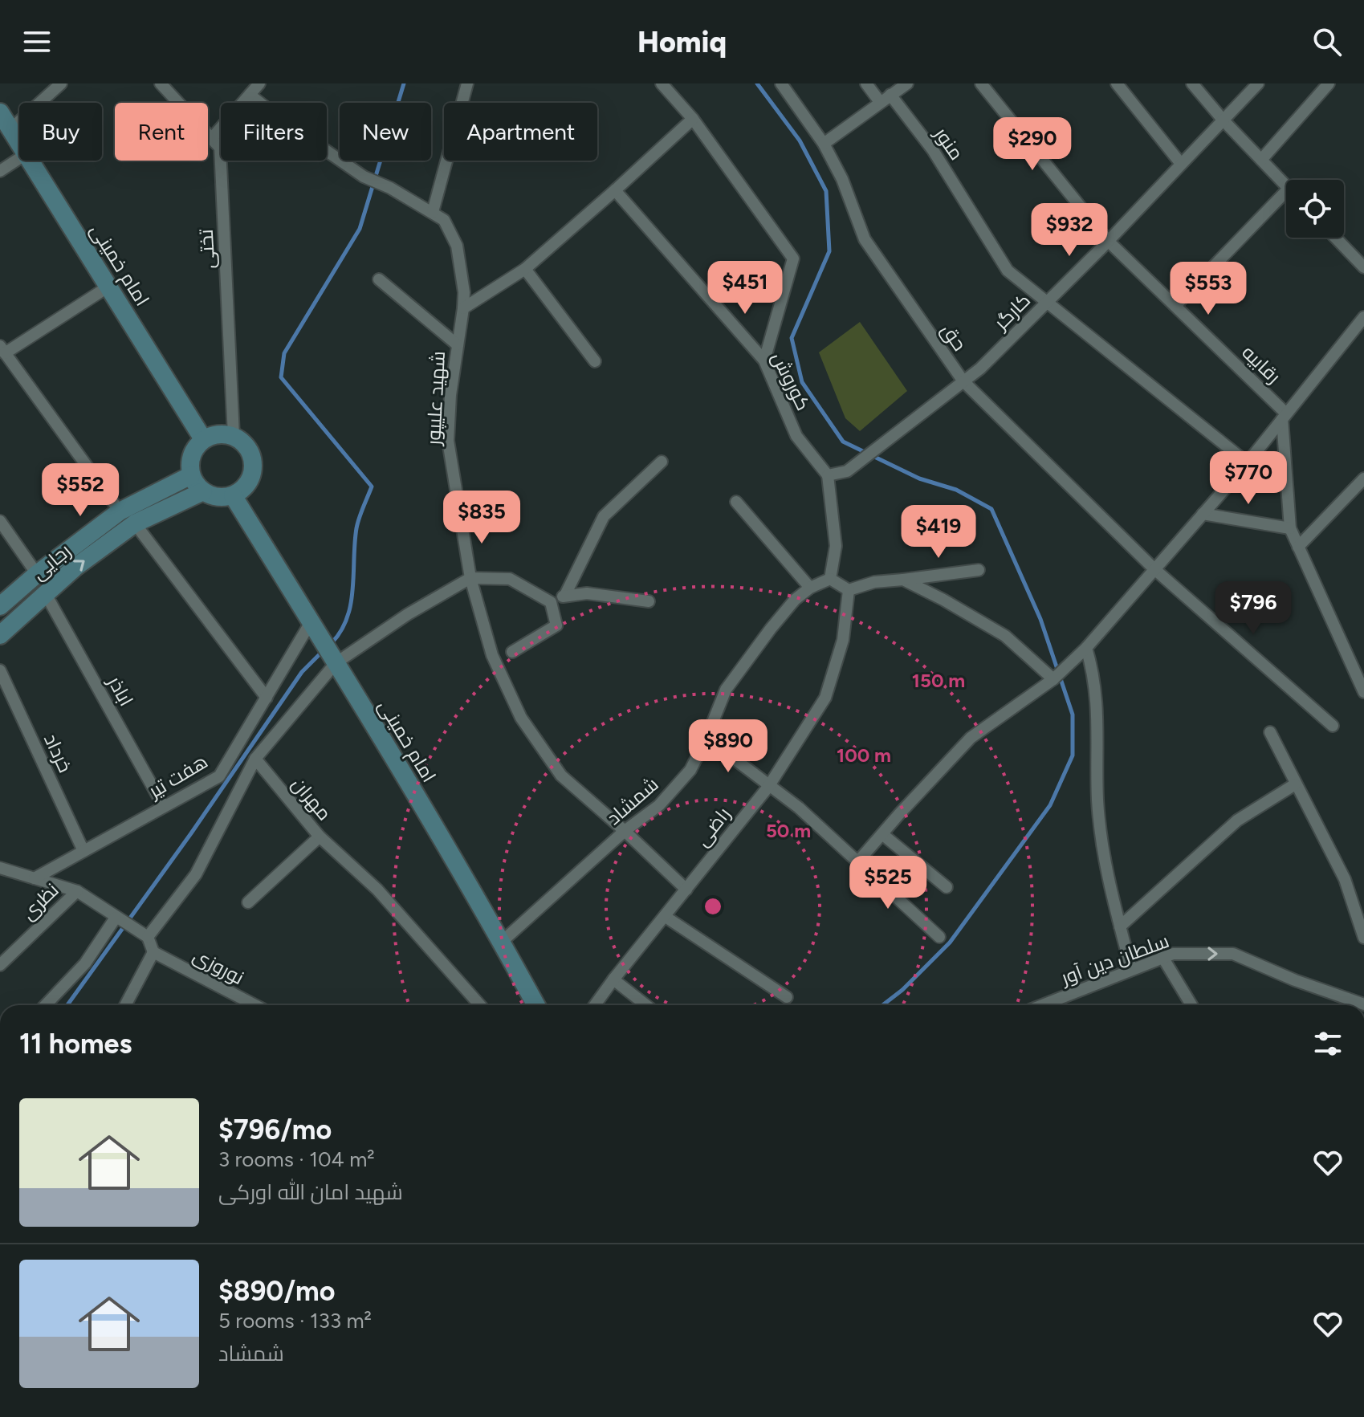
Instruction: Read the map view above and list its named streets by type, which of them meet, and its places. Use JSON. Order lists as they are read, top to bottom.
{
  "streets": {
    "main road": ["امام خمینی", "رجایی"],
    "street": [
      "منور",
      "تختی",
      "کارگر",
      "حق",
      "رقابیه",
      "کوروش",
      "شهید علیپور",
      "اباذر",
      "خرداد",
      "هفت تیر",
      "مهران",
      "شمشاد",
      "راضی",
      "نظری",
      "سلطان دین آور",
      "نوروزی"
    ]
  },
  "crossings": [
    ["منور", "کارگر"],
    ["تختی", "امام خمینی"],
    ["تختی", "رجایی"],
    ["امام خمینی", "رجایی"],
    ["امام خمینی", "هفت تیر"],
    ["امام خمینی", "شمشاد"],
    ["کارگر", "حق"],
    ["کارگر", "رقابیه"],
    ["کارگر", "کوروش"],
    ["شهید علیپور", "شمشاد"],
    ["شهید علیپور", "راضی"],
    ["رجایی", "اباذر"],
    ["اباذر", "هفت تیر"],
    ["خرداد", "هفت تیر"]
  ],
  "one_way": ["سلطان دین آور"],
  "page": {
    "header": "Homiq",
    "chip": [
      "Buy",
      "Rent",
      "Filters",
      "New",
      "Apartment"
    ],
    "price": [
      "$290",
      "$932",
      "$451",
      "$553",
      "$770",
      "$552",
      "$835",
      "$419",
      "$796",
      "$890",
      "$525"
    ],
    "heading": "11 homes",
    "list": [
      {
        "name": "$796/mo",
        "note": "3 rooms · 104 m² · شهید امان الله اورکی"
      },
      {
        "name": "$890/mo",
        "note": "5 rooms · 133 m² · شمشاد"
      }
    ]
  },
  "rings": ["150 m", "100 m", "50 m"]
}
